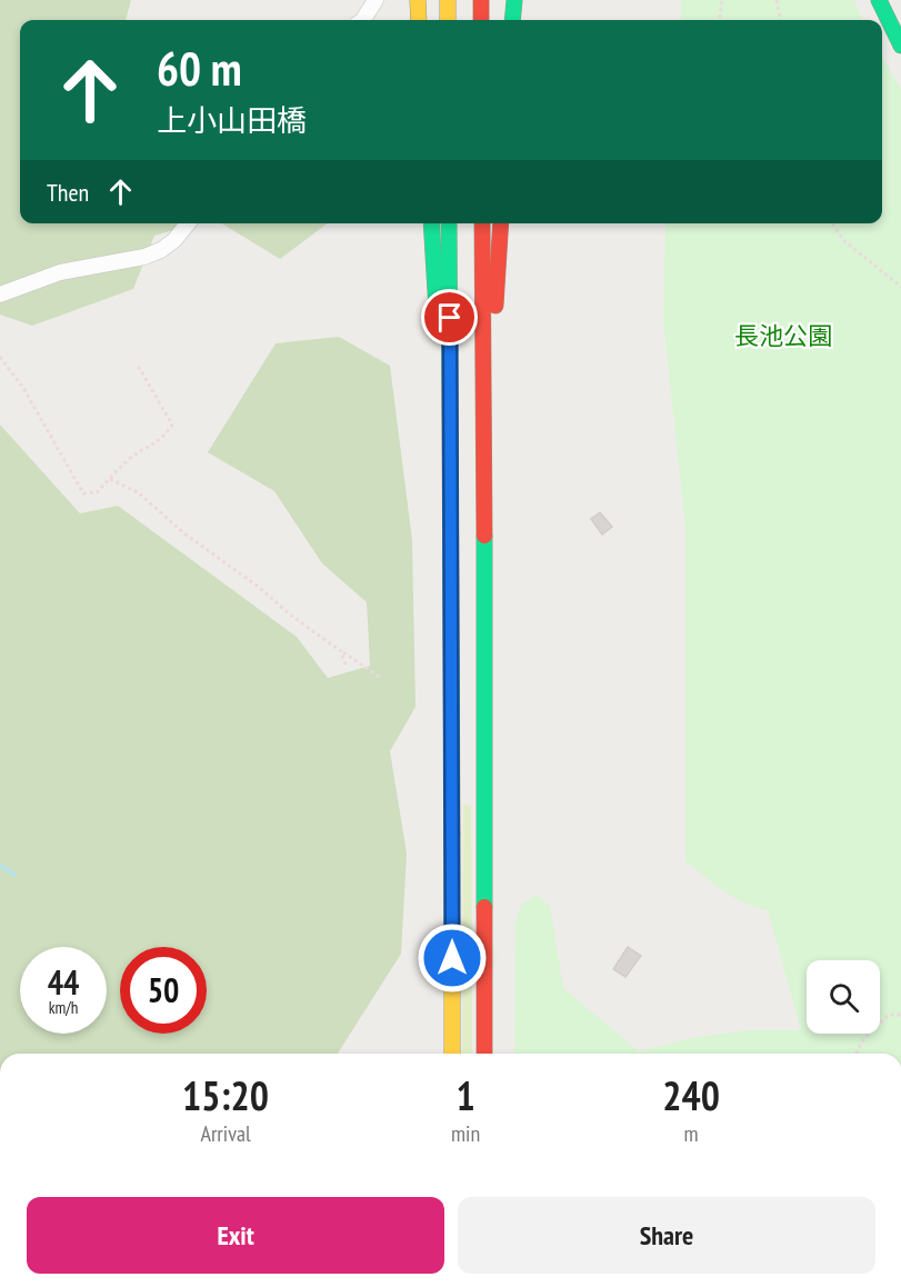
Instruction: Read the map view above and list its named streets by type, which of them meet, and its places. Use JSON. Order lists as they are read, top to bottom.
{
  "parks": ["長池公園"],
  "page": {
    "turn": ["60 m", "上小山田橋"],
    "then": "Then",
    "speed": "44 km/h",
    "limit": "50",
    "eta": [
      "15:20",
      "Arrival",
      "1",
      "min",
      "240",
      "m"
    ],
    "buttons": ["Exit", "Share"]
  }
}
